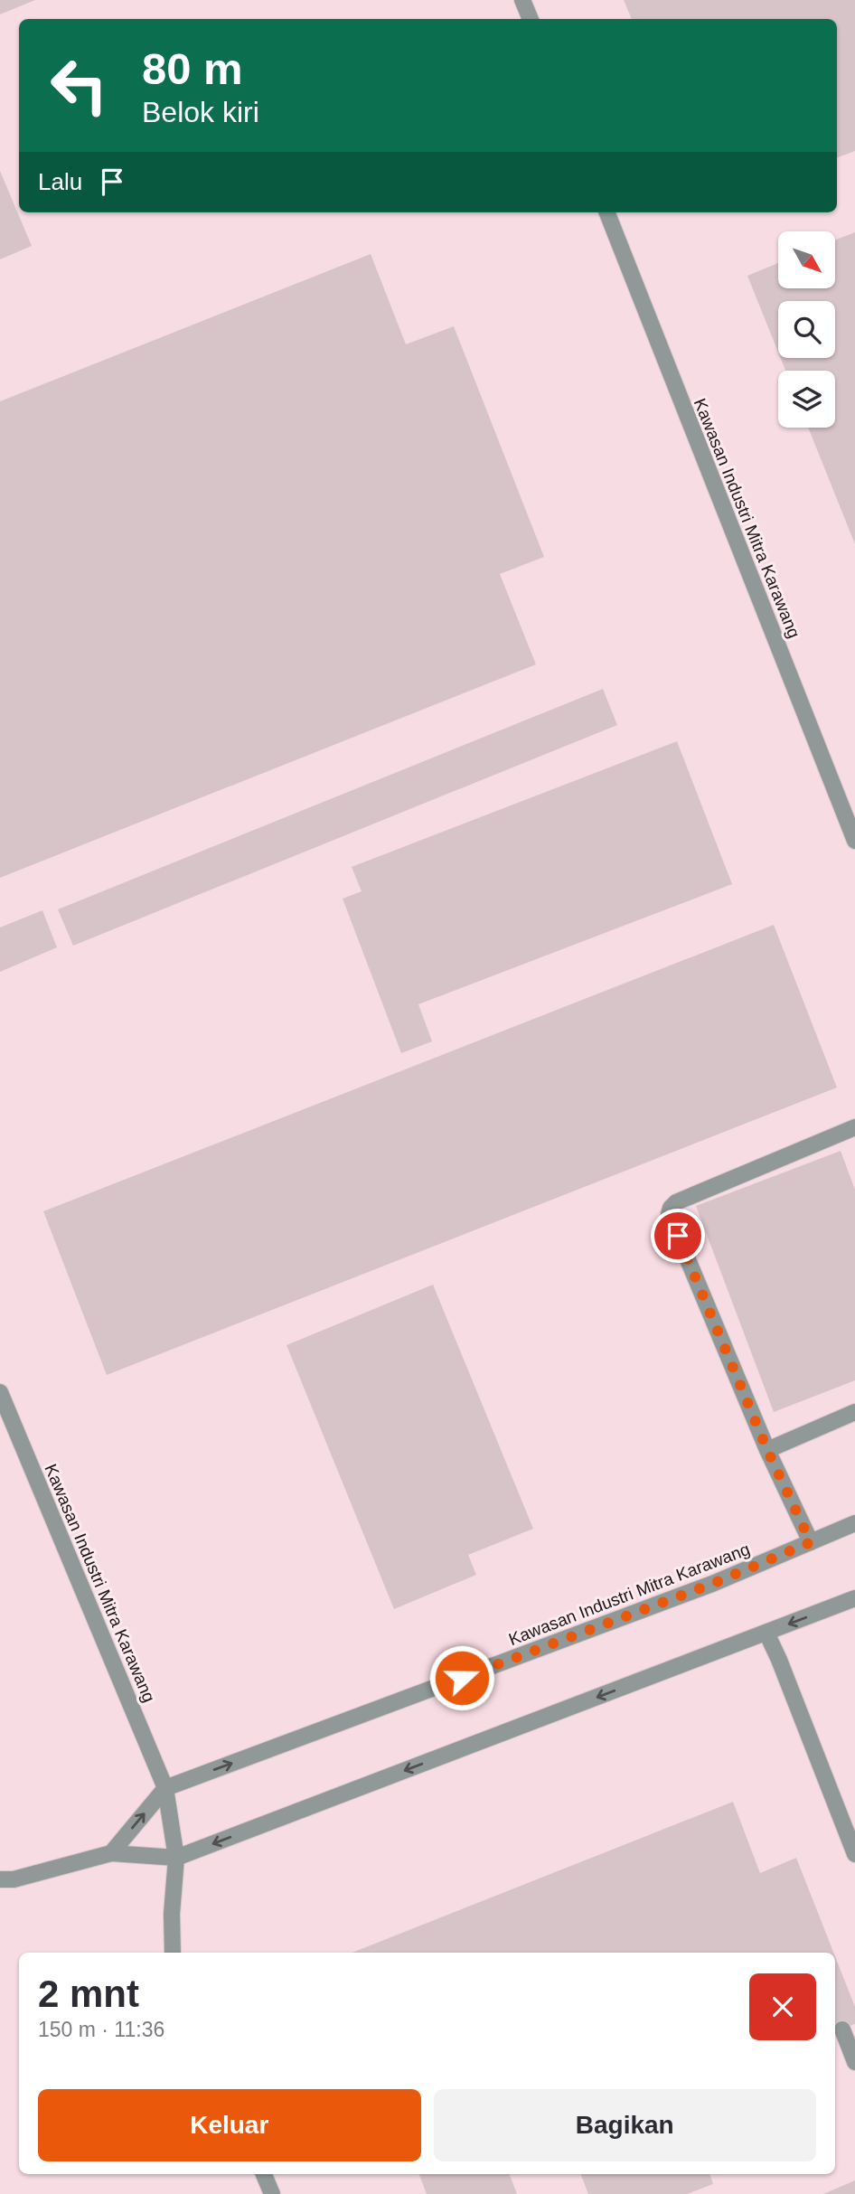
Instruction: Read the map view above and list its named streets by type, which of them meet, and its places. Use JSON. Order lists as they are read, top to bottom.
{
  "streets": {
    "street": ["Kawasan Industri Mitra Karawang"]
  },
  "north": "bottom right",
  "page": {
    "turn": ["80 m", "Belok kiri"],
    "then": "Lalu",
    "heading": ["2 mnt", "150 m · 11:36"],
    "buttons": ["Keluar", "Bagikan"]
  }
}
